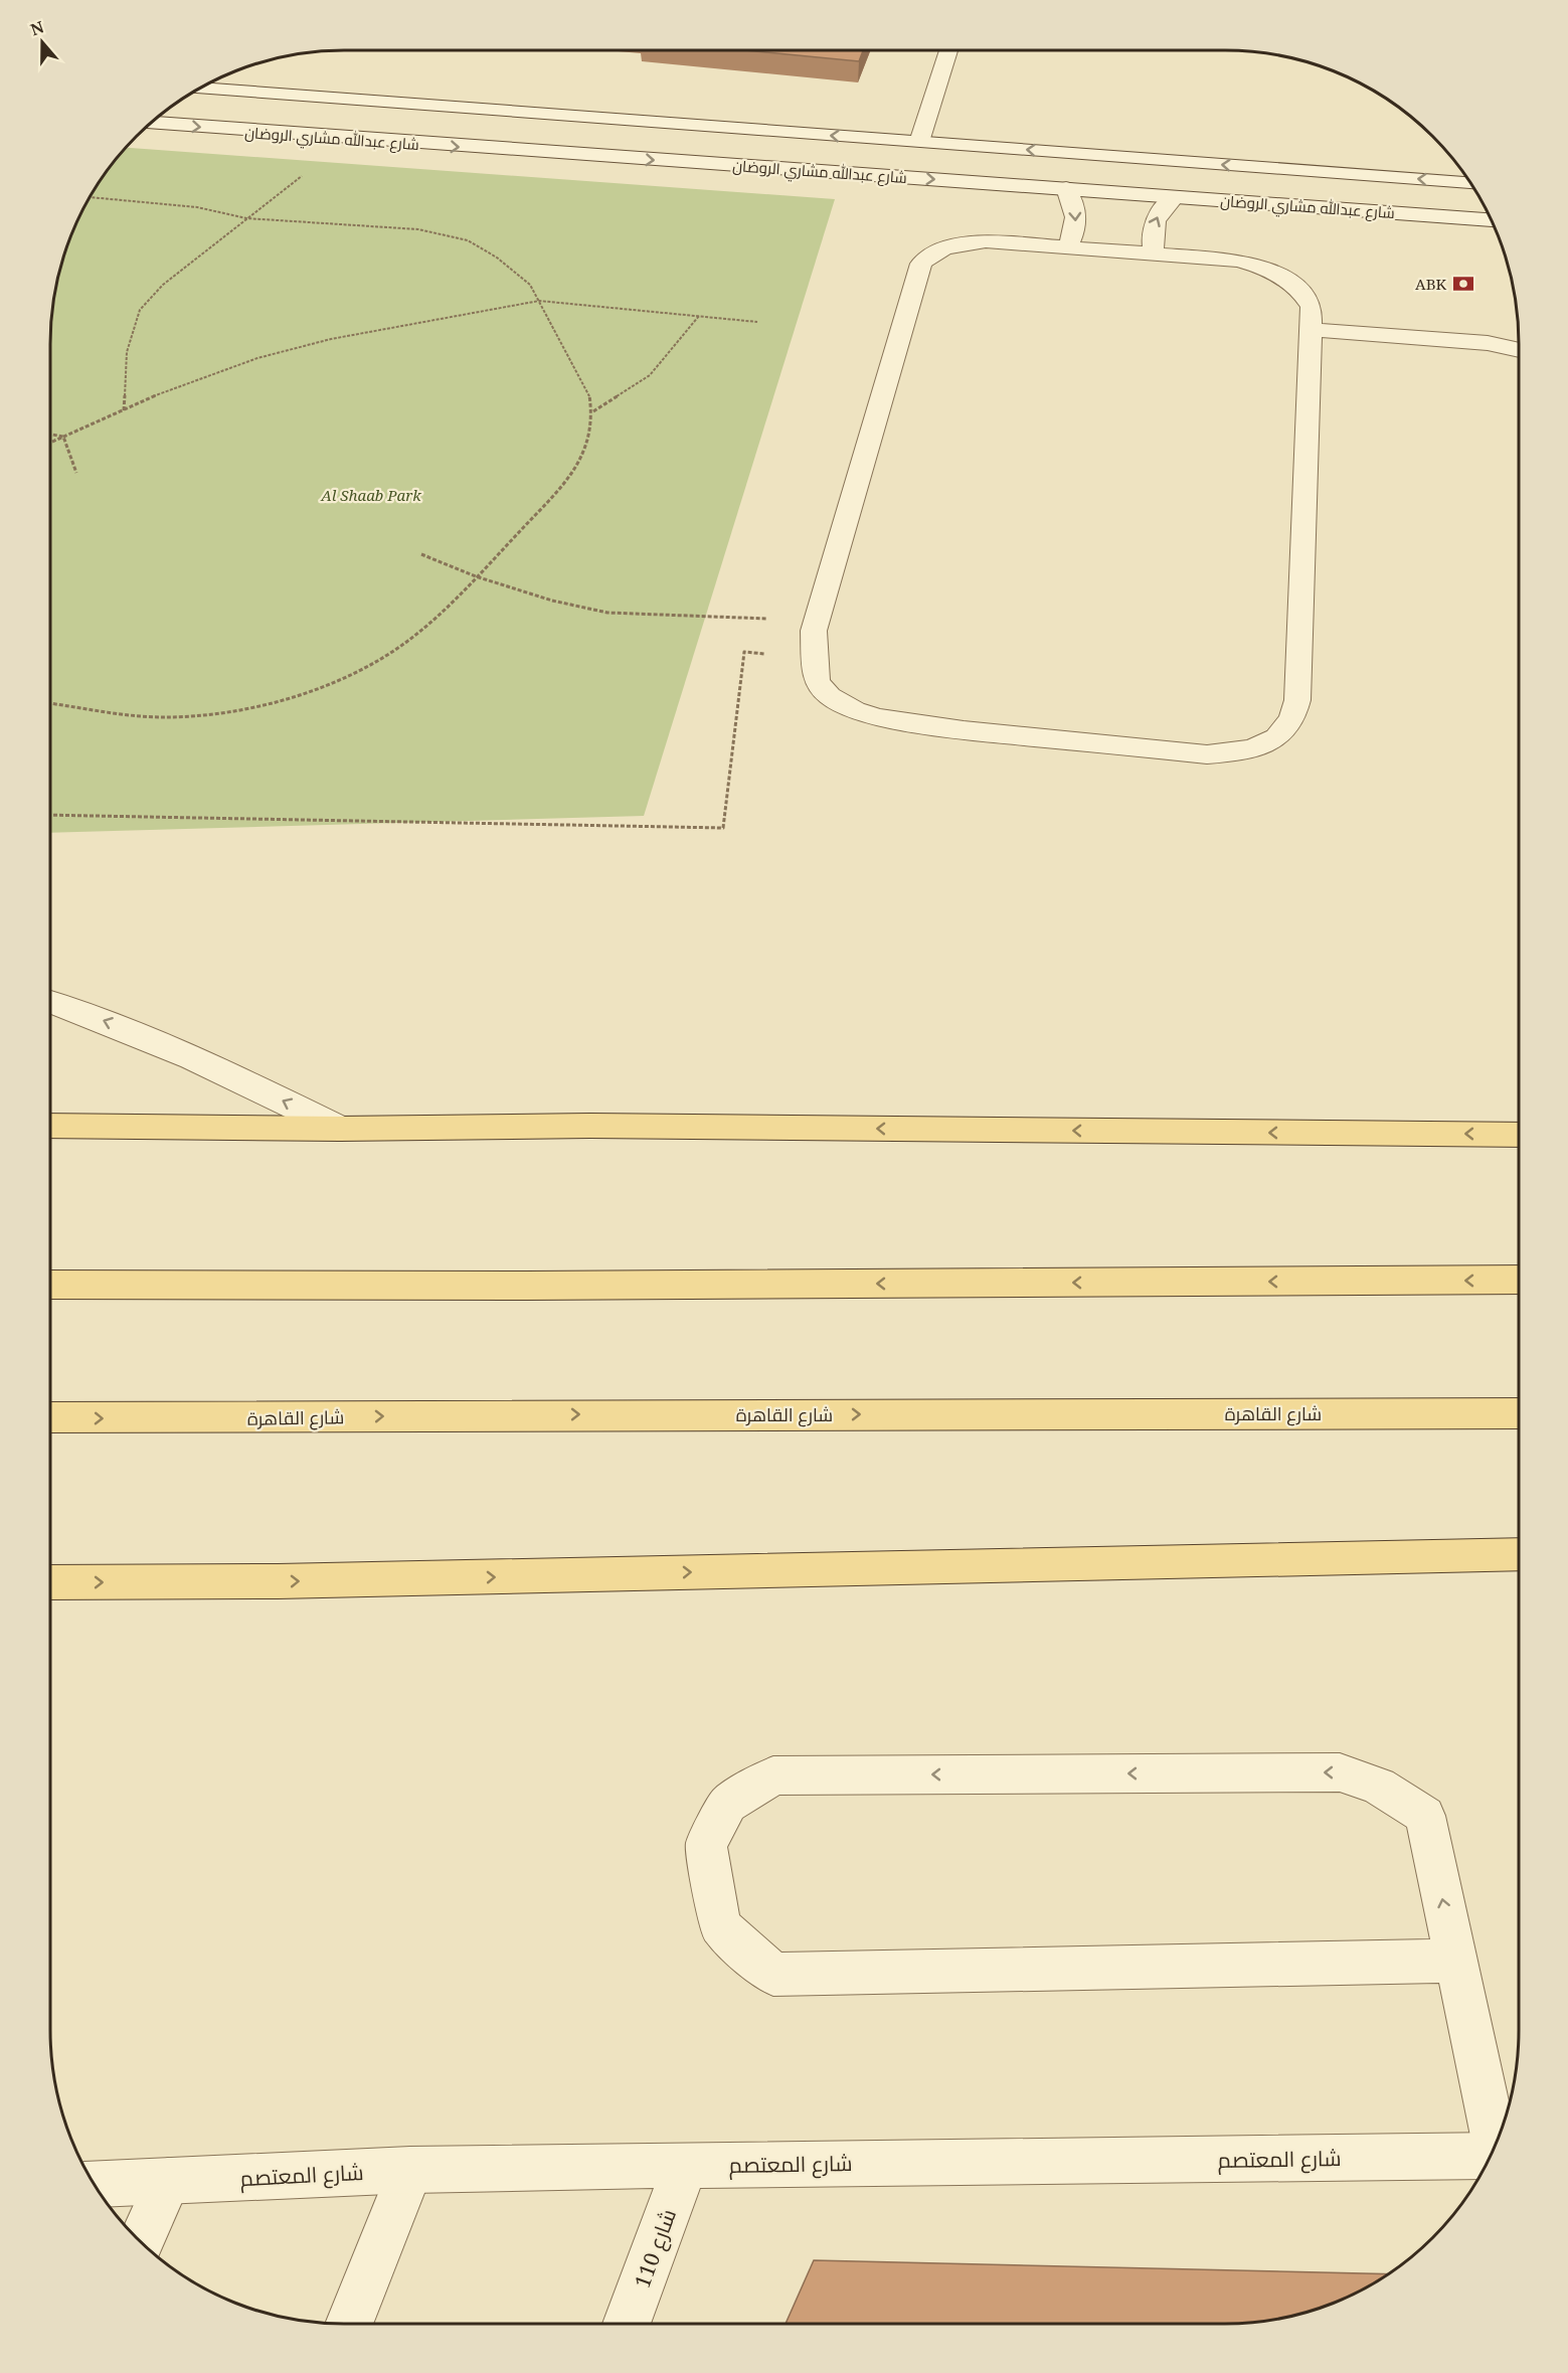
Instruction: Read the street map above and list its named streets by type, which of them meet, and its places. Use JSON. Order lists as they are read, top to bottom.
{
  "streets": {
    "main road": ["شارع القاهرة"],
    "street": ["شارع عبدالله مشاري الروضان", "شارع المعتصم", "شارع 110"]
  },
  "crossings": [
    ["شارع المعتصم", "شارع 110"]
  ],
  "parks": ["Al Shaab Park"],
  "places": {
    "bank": ["ABK"]
  },
  "north": "top"
}
